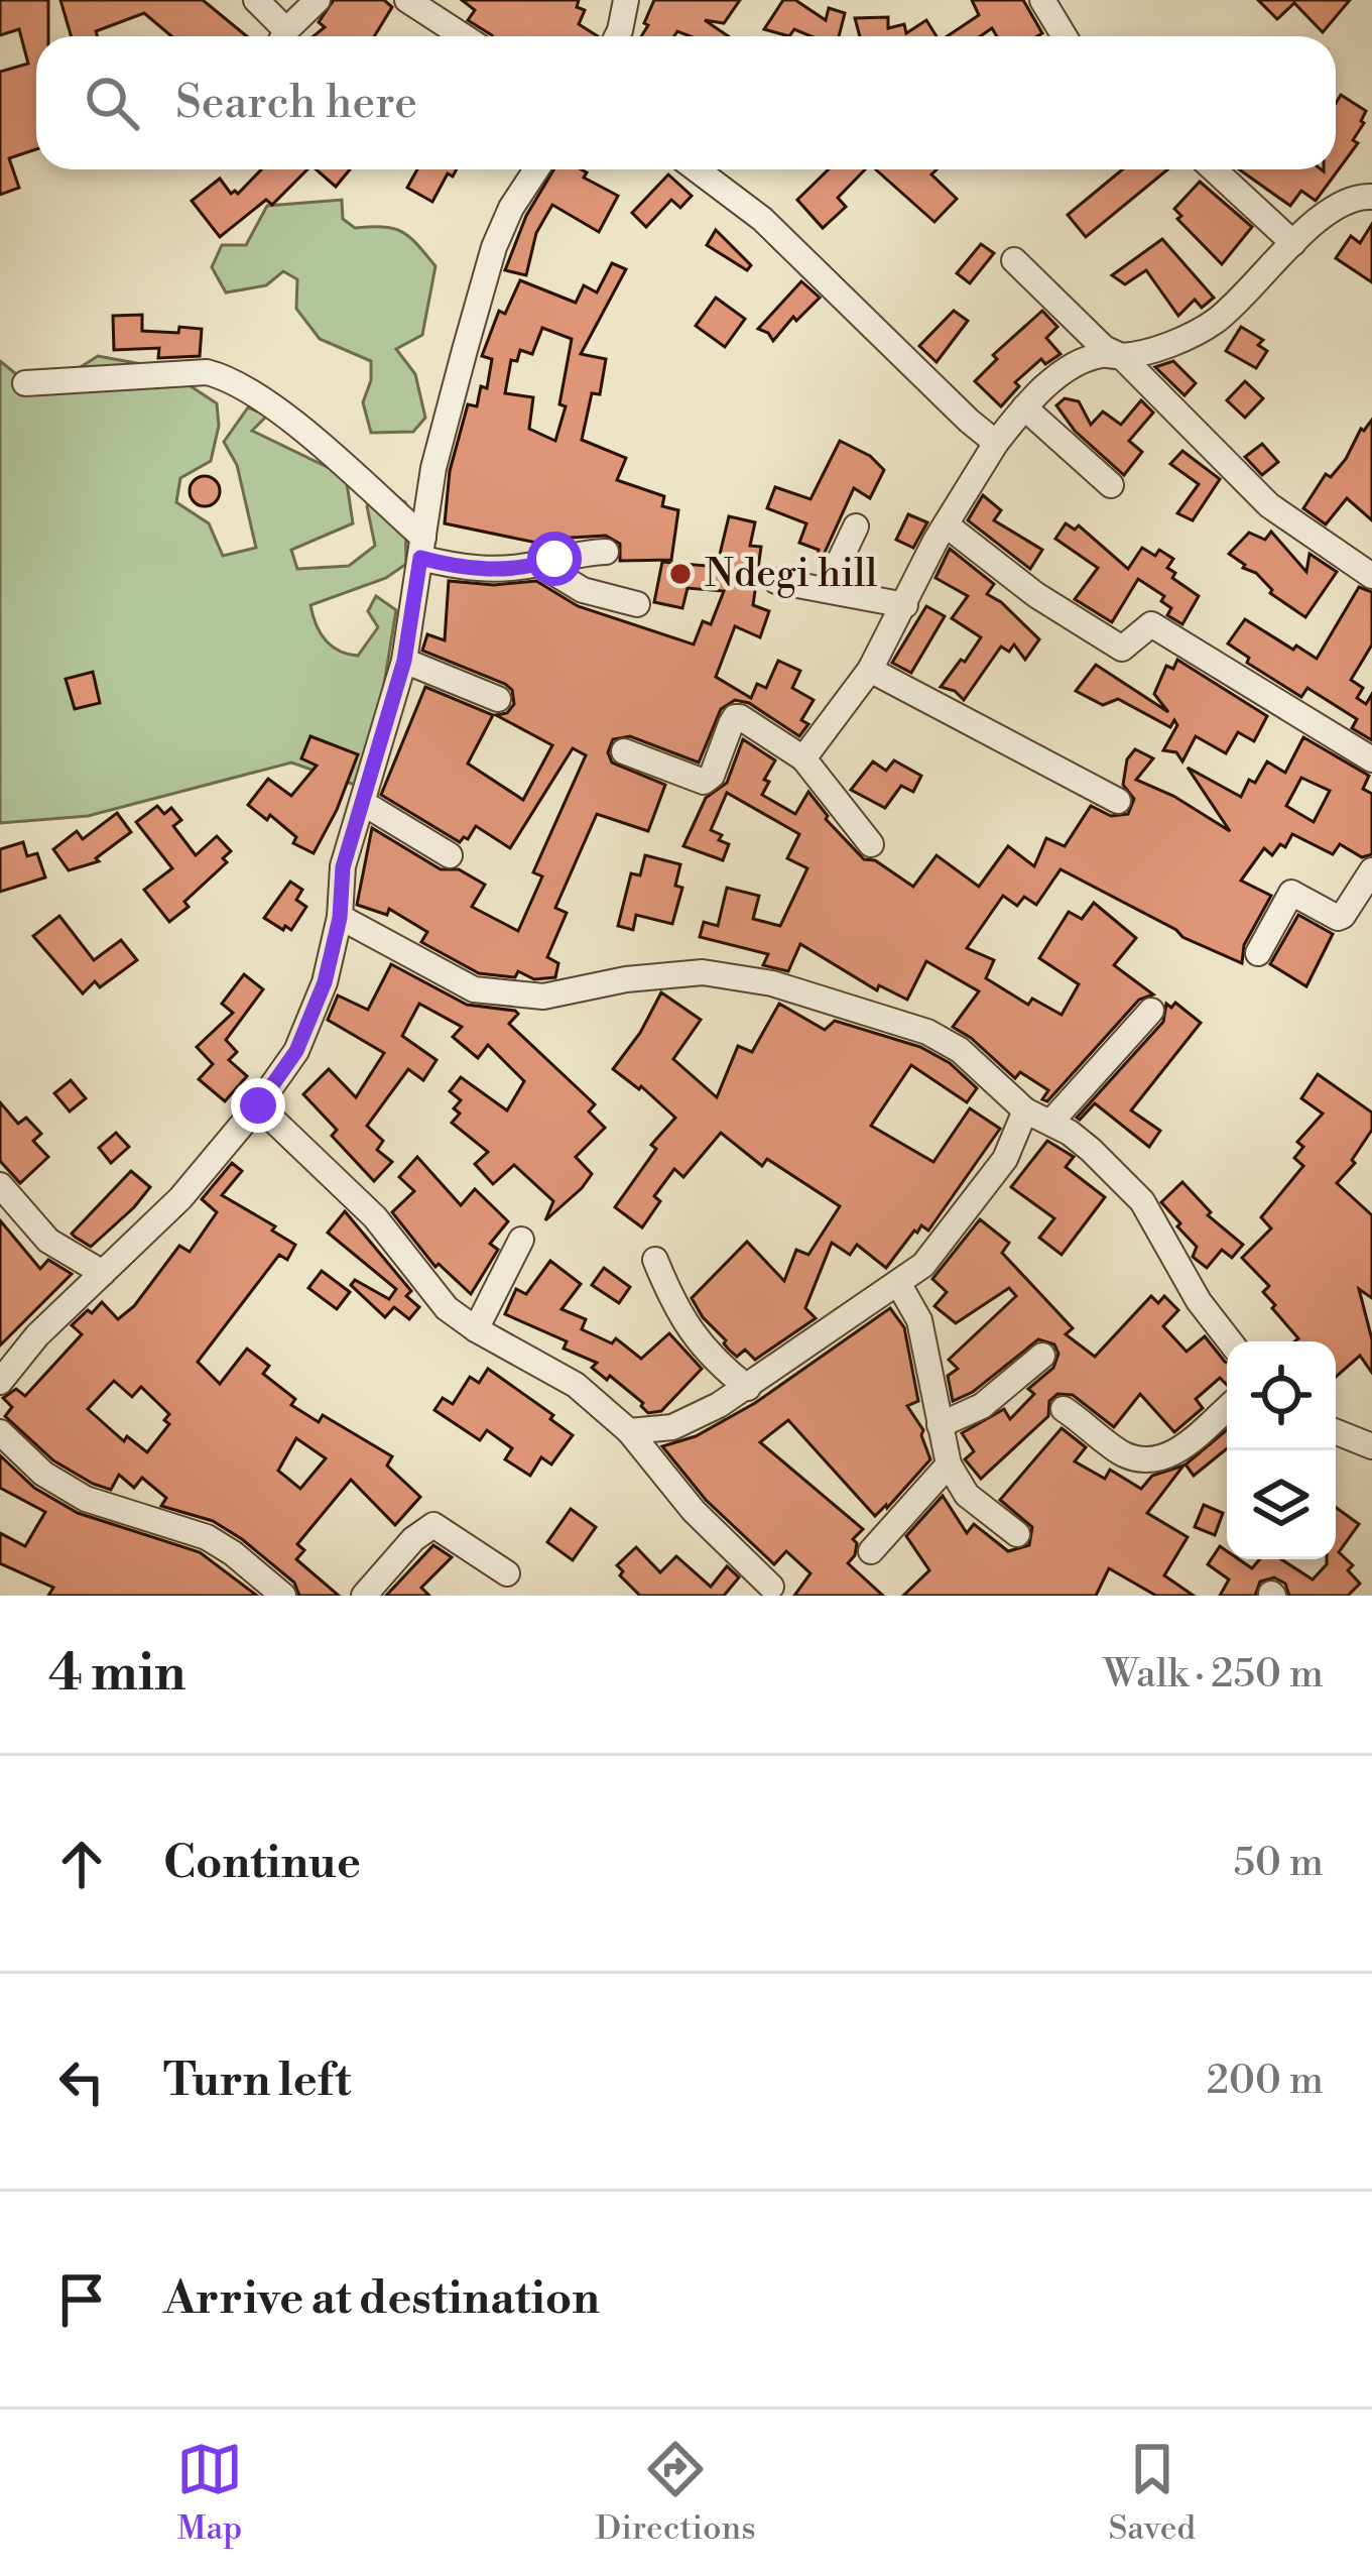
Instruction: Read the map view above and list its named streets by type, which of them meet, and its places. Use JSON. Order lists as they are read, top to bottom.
{
  "places": ["Ndegi hill"],
  "page": {
    "search": "Search here",
    "heading": ["4 min", "Walk · 250 m"],
    "list": [
      ["Continue", "50 m"],
      ["Turn left", "200 m"],
      "Arrive at destination"
    ],
    "nav": ["Map", "Directions", "Saved"]
  }
}
